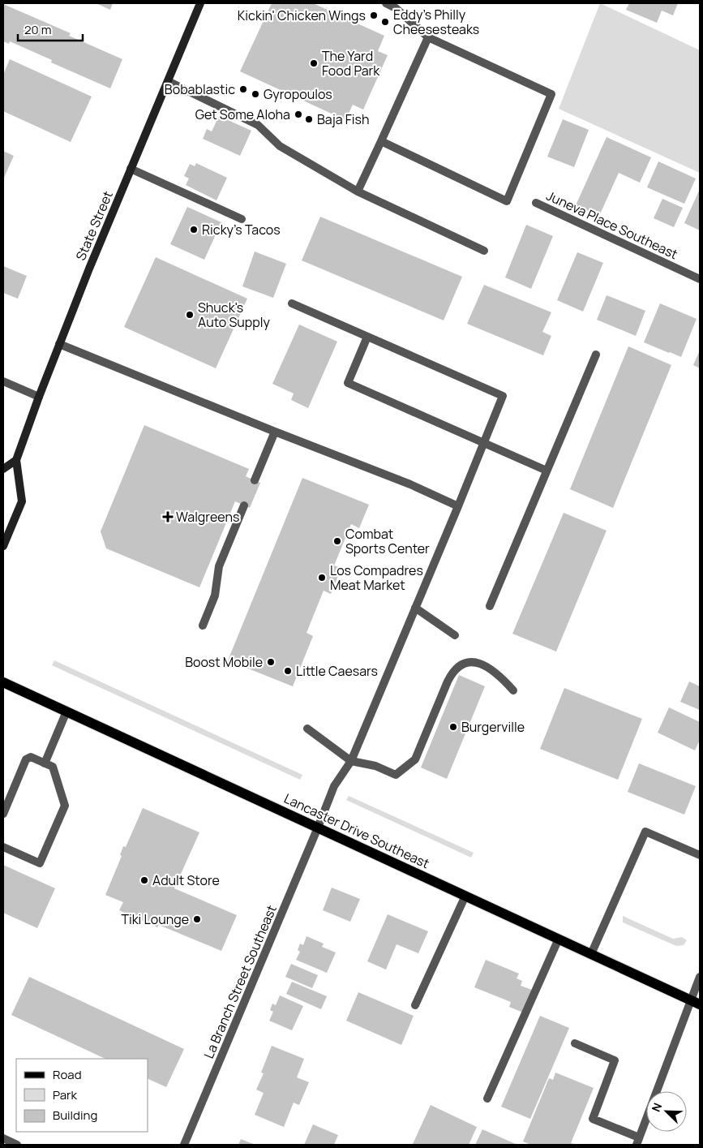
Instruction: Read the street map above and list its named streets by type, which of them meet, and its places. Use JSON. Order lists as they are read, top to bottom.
{
  "streets": {
    "main road": ["State Street", "Lancaster Drive Southeast"],
    "street": ["Juneva Place Southeast", "La Branch Street Southeast"]
  },
  "crossings": [
    ["Lancaster Drive Southeast", "La Branch Street Southeast"]
  ],
  "places": {
    "other": [
      "Kickin' Chicken Wings",
      "Eddy's Philly Cheesesteaks",
      "The Yard Food Park",
      "Bobablastic",
      "Gyropoulos",
      "Get Some Aloha",
      "Baja Fish",
      "Ricky's Tacos",
      "Shuck's Auto Supply",
      "Combat Sports Center",
      "Los Compadres Meat Market",
      "Boost Mobile",
      "Little Caesars",
      "Burgerville",
      "Adult Store",
      "Tiki Lounge"
    ],
    "health": ["Walgreens"]
  },
  "legend": ["Road", "Park", "Building"],
  "scale_bar": "20 m",
  "north": "top left"
}
